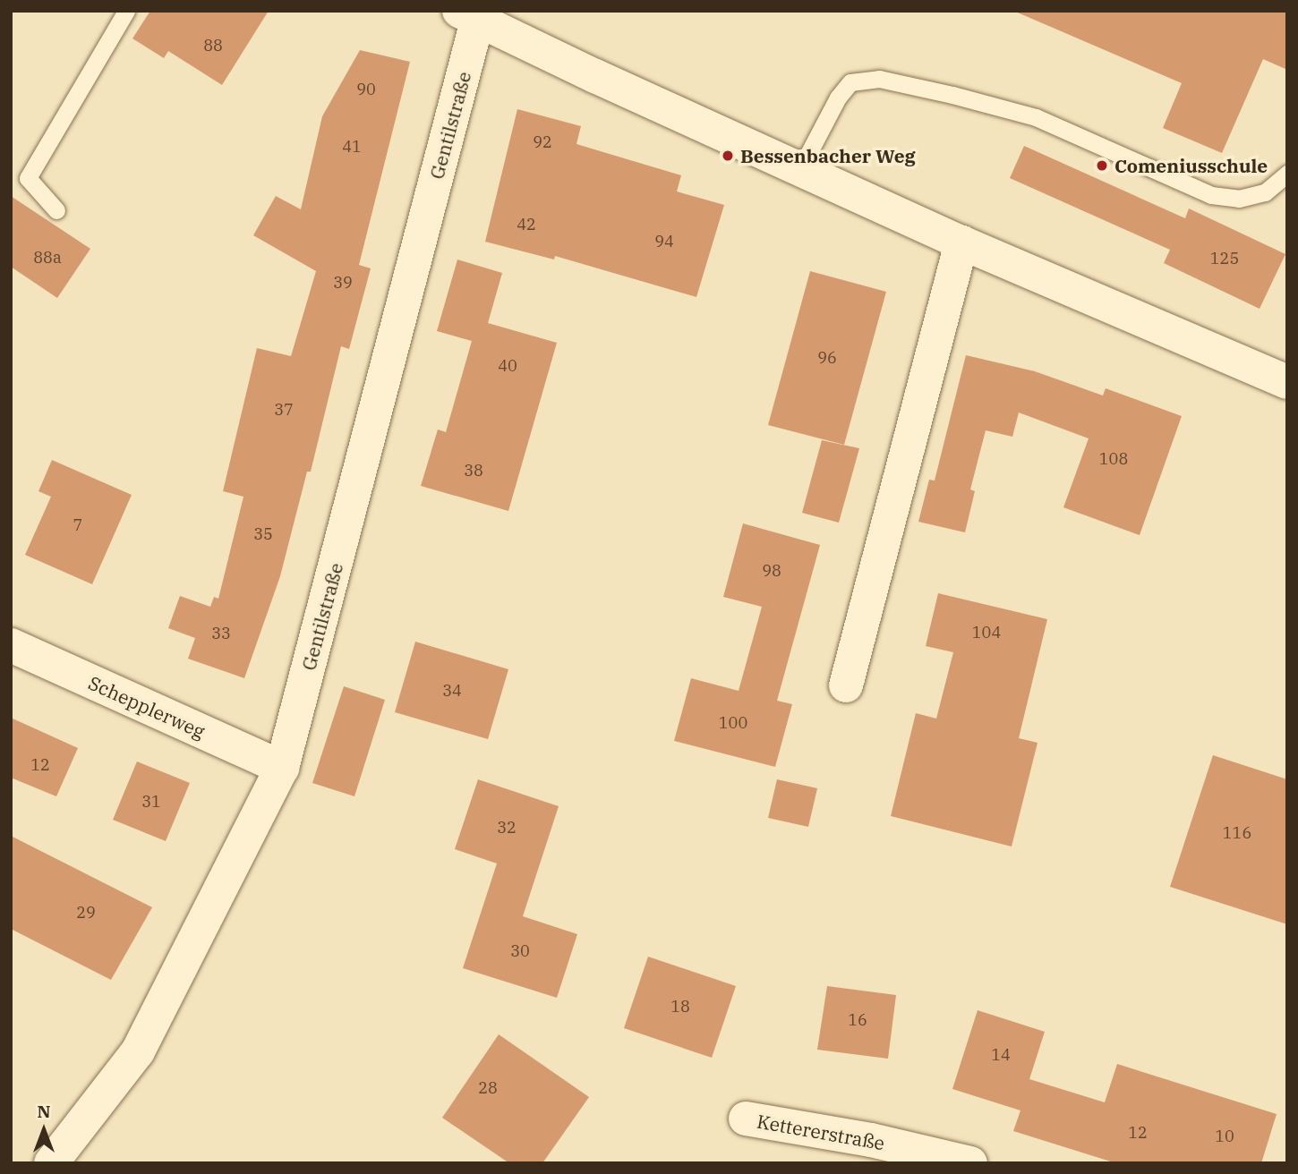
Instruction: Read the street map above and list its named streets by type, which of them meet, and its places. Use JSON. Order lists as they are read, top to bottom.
{
  "streets": {
    "street": ["Gentilstraße", "Schepplerweg", "Kettererstraße"]
  },
  "crossings": [
    ["Gentilstraße", "Schepplerweg"]
  ],
  "places": ["Bessenbacher Weg", "Comeniusschule"],
  "house_numbers": [
    "88",
    "90",
    "92",
    "41",
    "42",
    "94",
    "88a",
    "125",
    "39",
    "96",
    "40",
    "37",
    "108",
    "38",
    "7",
    "35",
    "98",
    "104",
    "33",
    "34",
    "100",
    "12",
    "31",
    "32",
    "116",
    "29",
    "30",
    "18",
    "16",
    "14",
    "28",
    "12",
    "10"
  ],
  "north": "top"
}
